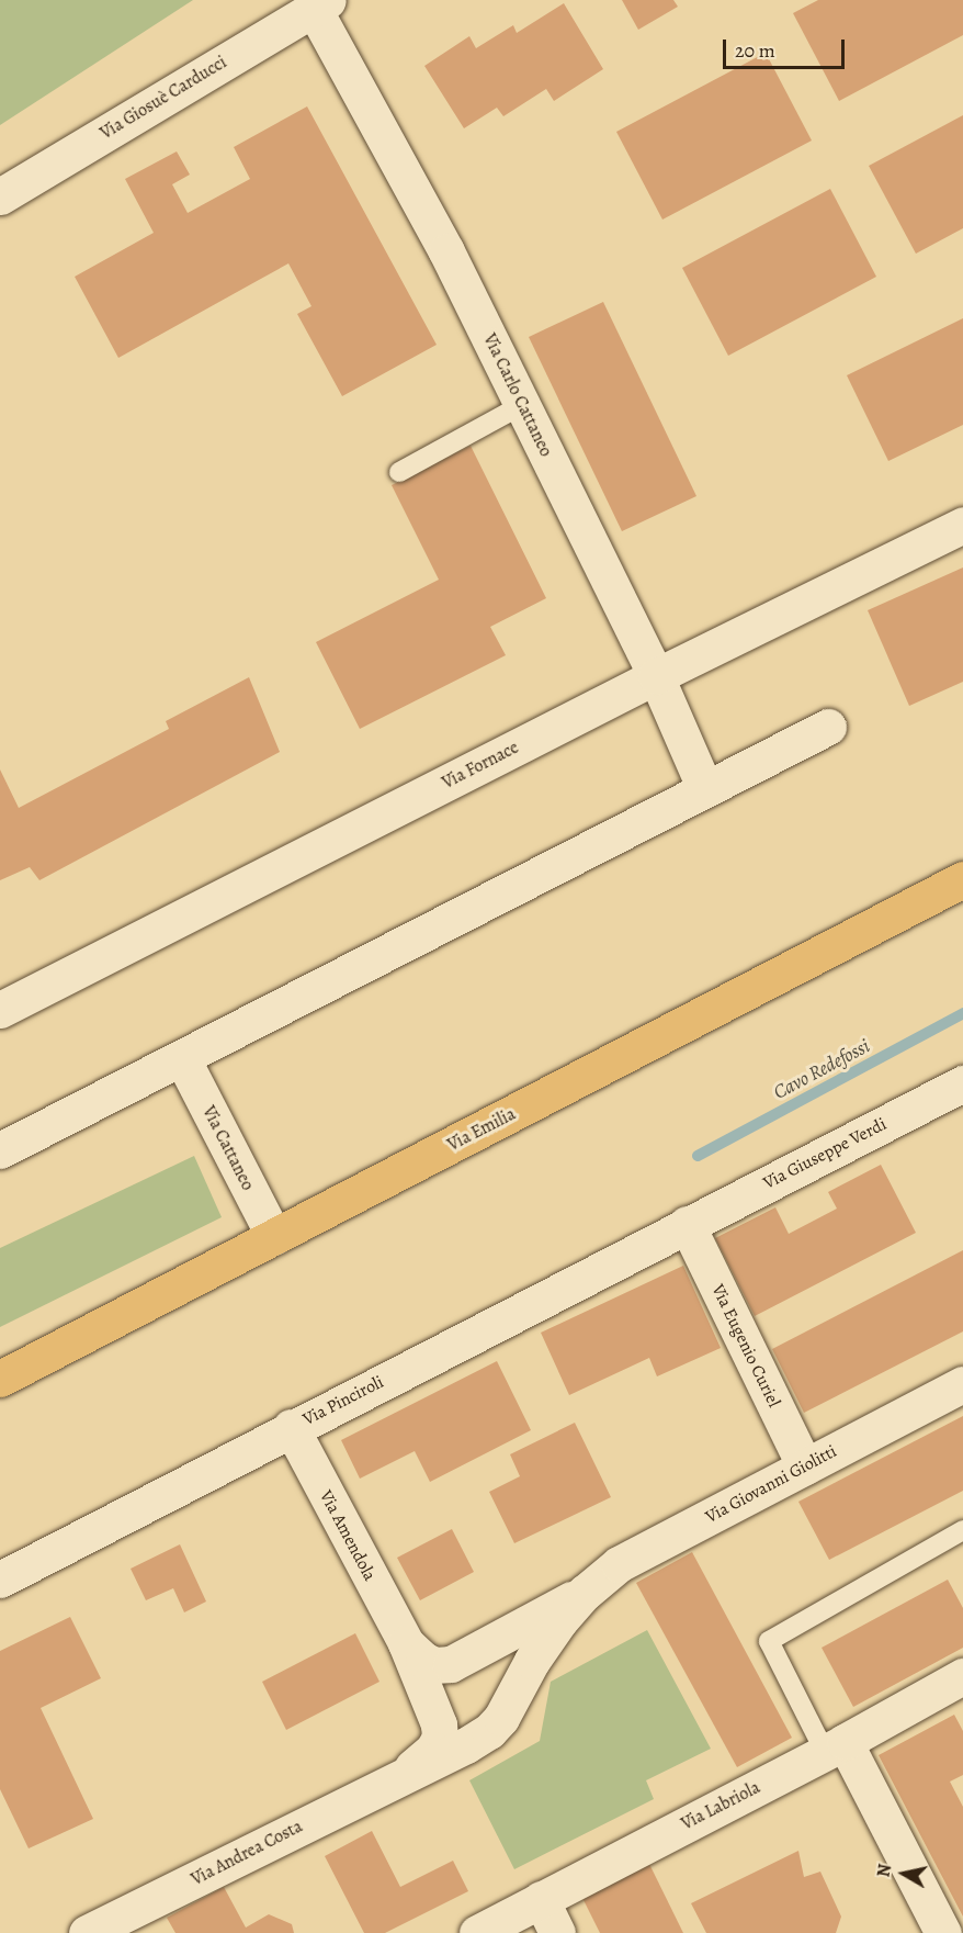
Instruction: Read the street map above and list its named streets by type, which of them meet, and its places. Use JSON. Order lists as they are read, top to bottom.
{
  "streets": {
    "main road": ["Via Emilia"],
    "street": [
      "Via Giosuè Carducci",
      "Via Carlo Cattaneo",
      "Via Fornace",
      "Via Cattaneo",
      "Via Giuseppe Verdi",
      "Via Eugenio Curiel",
      "Via Pinciroli",
      "Via Giovanni Giolitti",
      "Via Amendola",
      "Via Labriola",
      "Via Andrea Costa"
    ]
  },
  "crossings": [
    ["Via Giosuè Carducci", "Via Carlo Cattaneo"],
    ["Via Carlo Cattaneo", "Via Fornace"],
    ["Via Emilia", "Via Cattaneo"],
    ["Via Giuseppe Verdi", "Via Eugenio Curiel"],
    ["Via Giuseppe Verdi", "Via Pinciroli"],
    ["Via Eugenio Curiel", "Via Pinciroli"],
    ["Via Eugenio Curiel", "Via Giovanni Giolitti"],
    ["Via Pinciroli", "Via Amendola"],
    ["Via Amendola", "Via Andrea Costa"]
  ],
  "water": ["Cavo Redefossi"],
  "scale_bar": "20 m",
  "north": "left"
}
